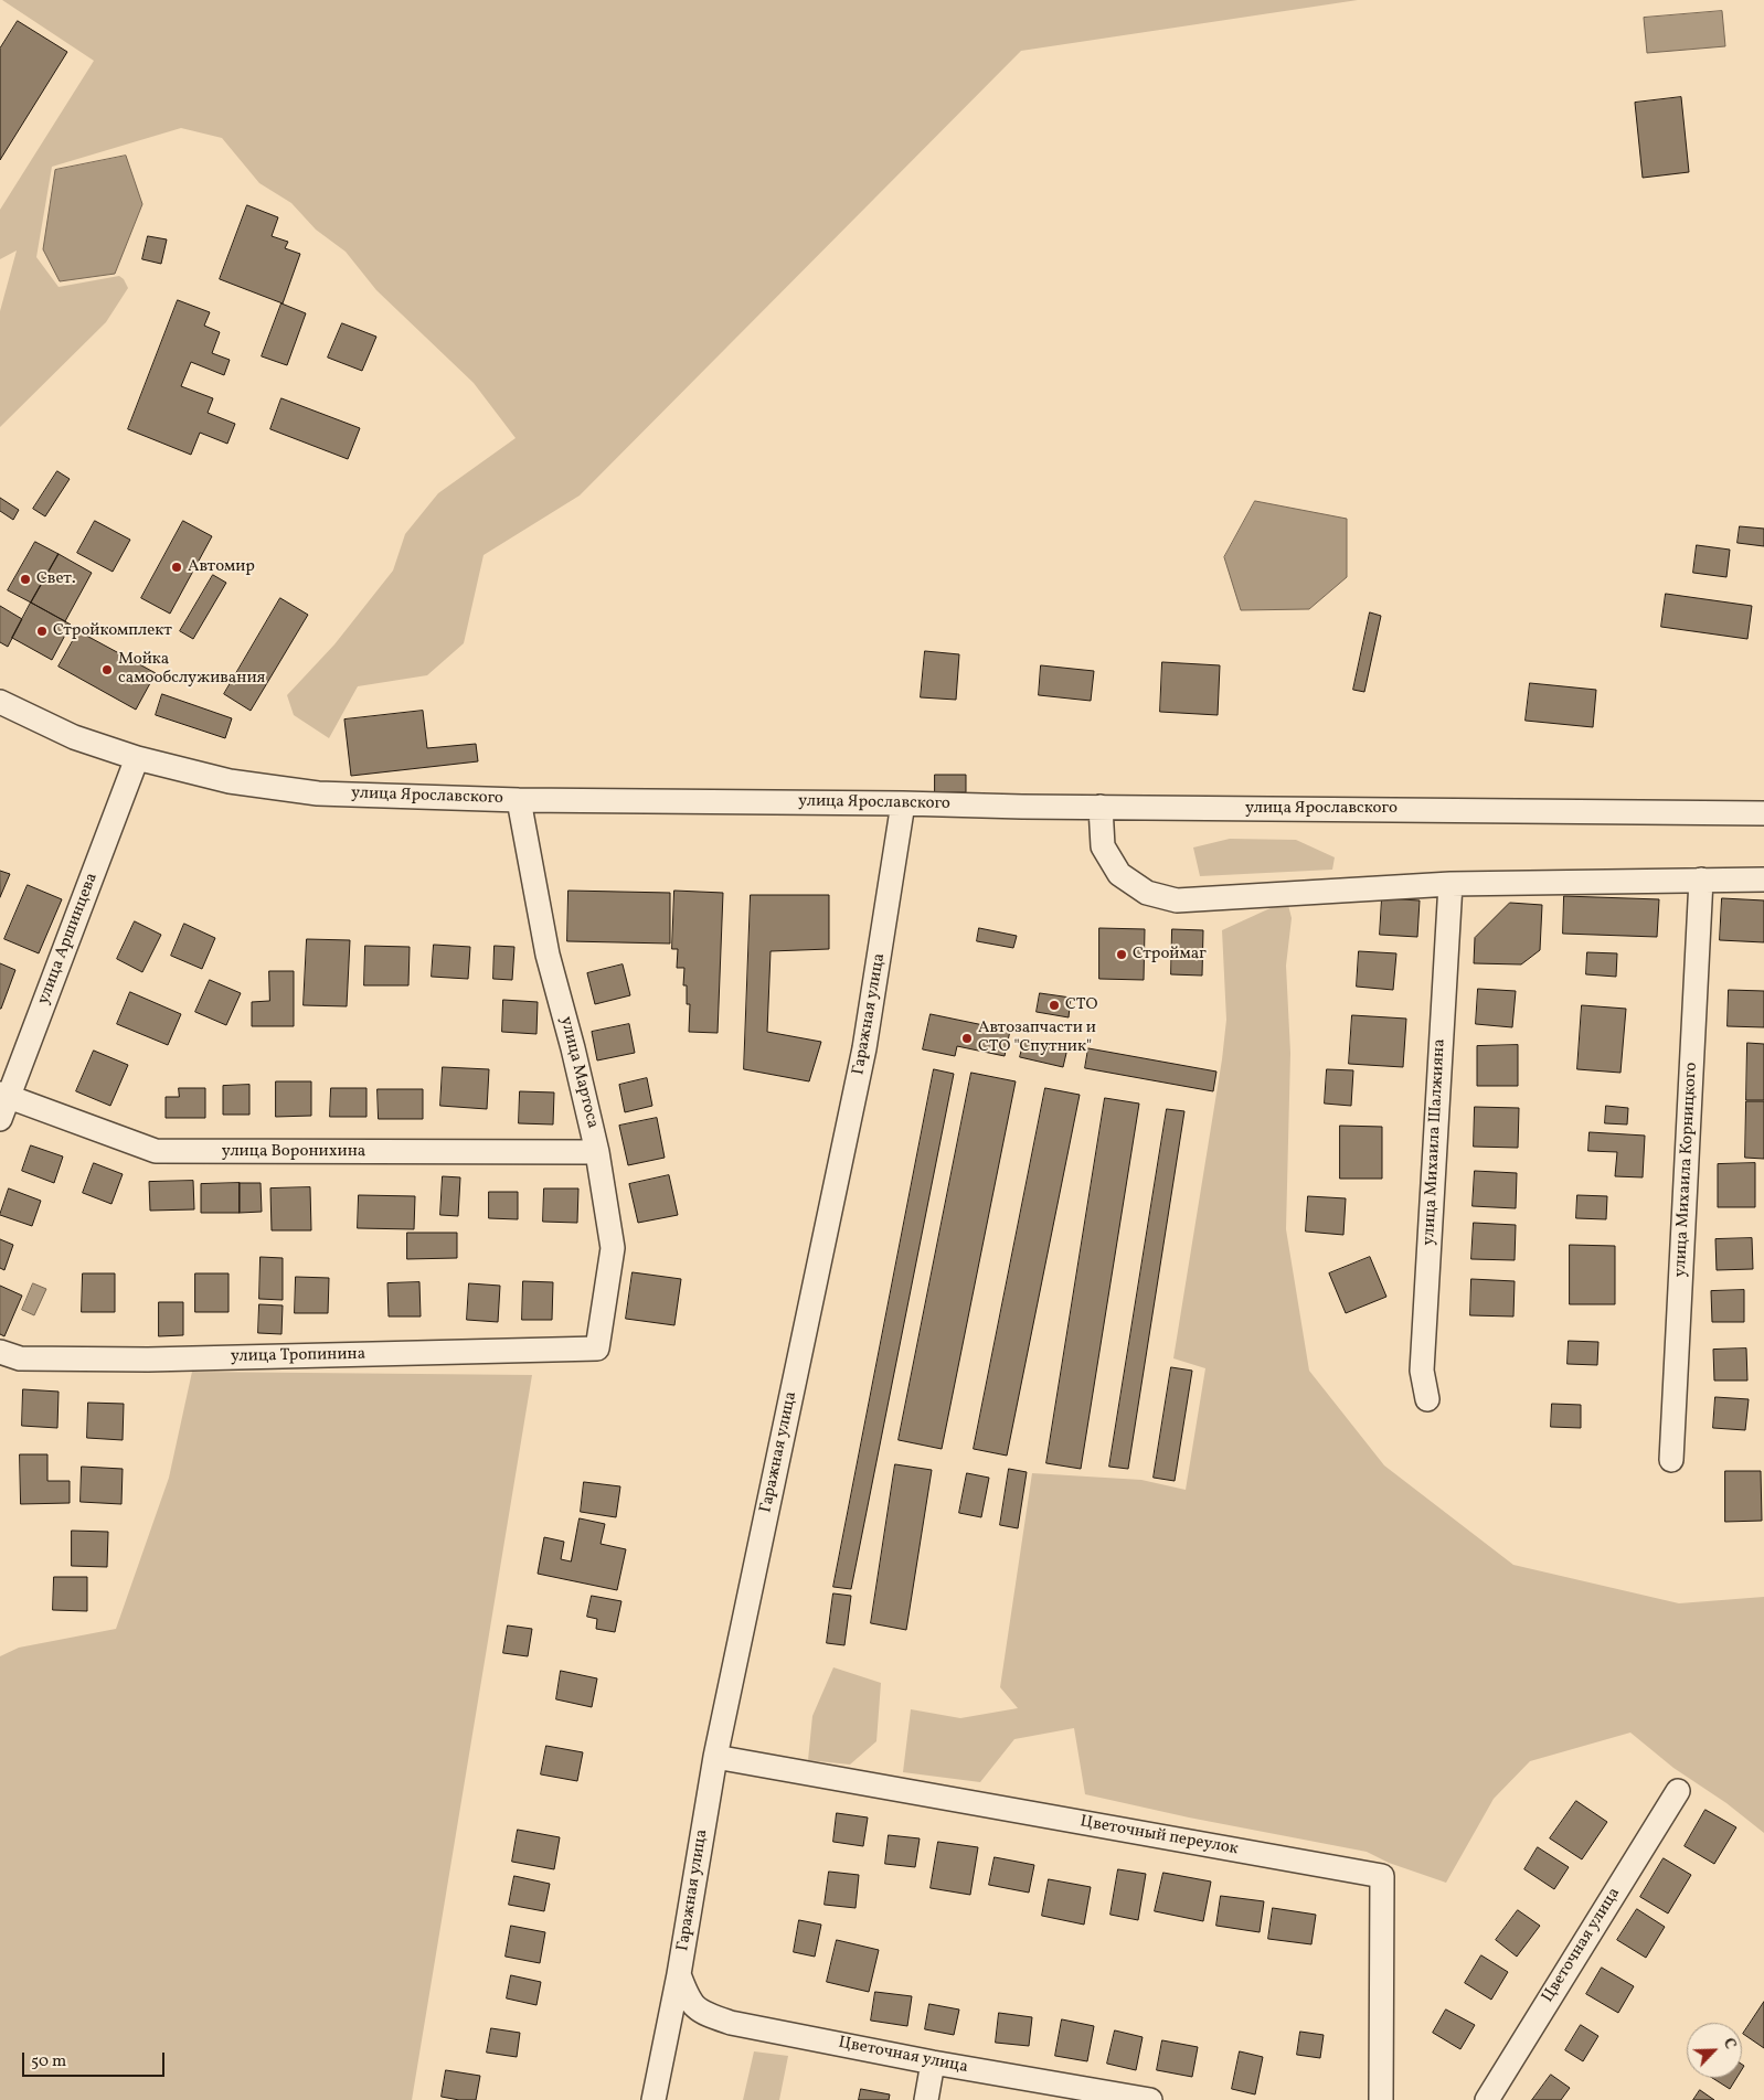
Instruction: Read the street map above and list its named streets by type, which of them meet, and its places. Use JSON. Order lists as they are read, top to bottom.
{
  "streets": {
    "street": [
      "улица Ярославского",
      "улица Аршинцева",
      "Гаражная улица",
      "улица Мартоса",
      "улица Михаила Шалжияна",
      "улица Воронихина",
      "улица Михаила Корницкого",
      "улица Тропинина",
      "Цветочный переулок",
      "Цветочная улица"
    ]
  },
  "crossings": [
    ["улица Ярославского", "улица Аршинцева"],
    ["улица Ярославского", "Гаражная улица"],
    ["улица Ярославского", "улица Мартоса"],
    ["улица Аршинцева", "улица Воронихина"],
    ["Гаражная улица", "Цветочный переулок"],
    ["Гаражная улица", "Цветочная улица"],
    ["улица Мартоса", "улица Воронихина"],
    ["улица Мартоса", "улица Тропинина"]
  ],
  "places": [
    "Автомир",
    "Свет.",
    "Стройкомплект",
    "Мойка самообслуживания",
    "Строймаг",
    "СТО",
    "Автозапчасти и СТО \"Спутник\""
  ],
  "scale_bar": "50 m",
  "north": "top right"
}
